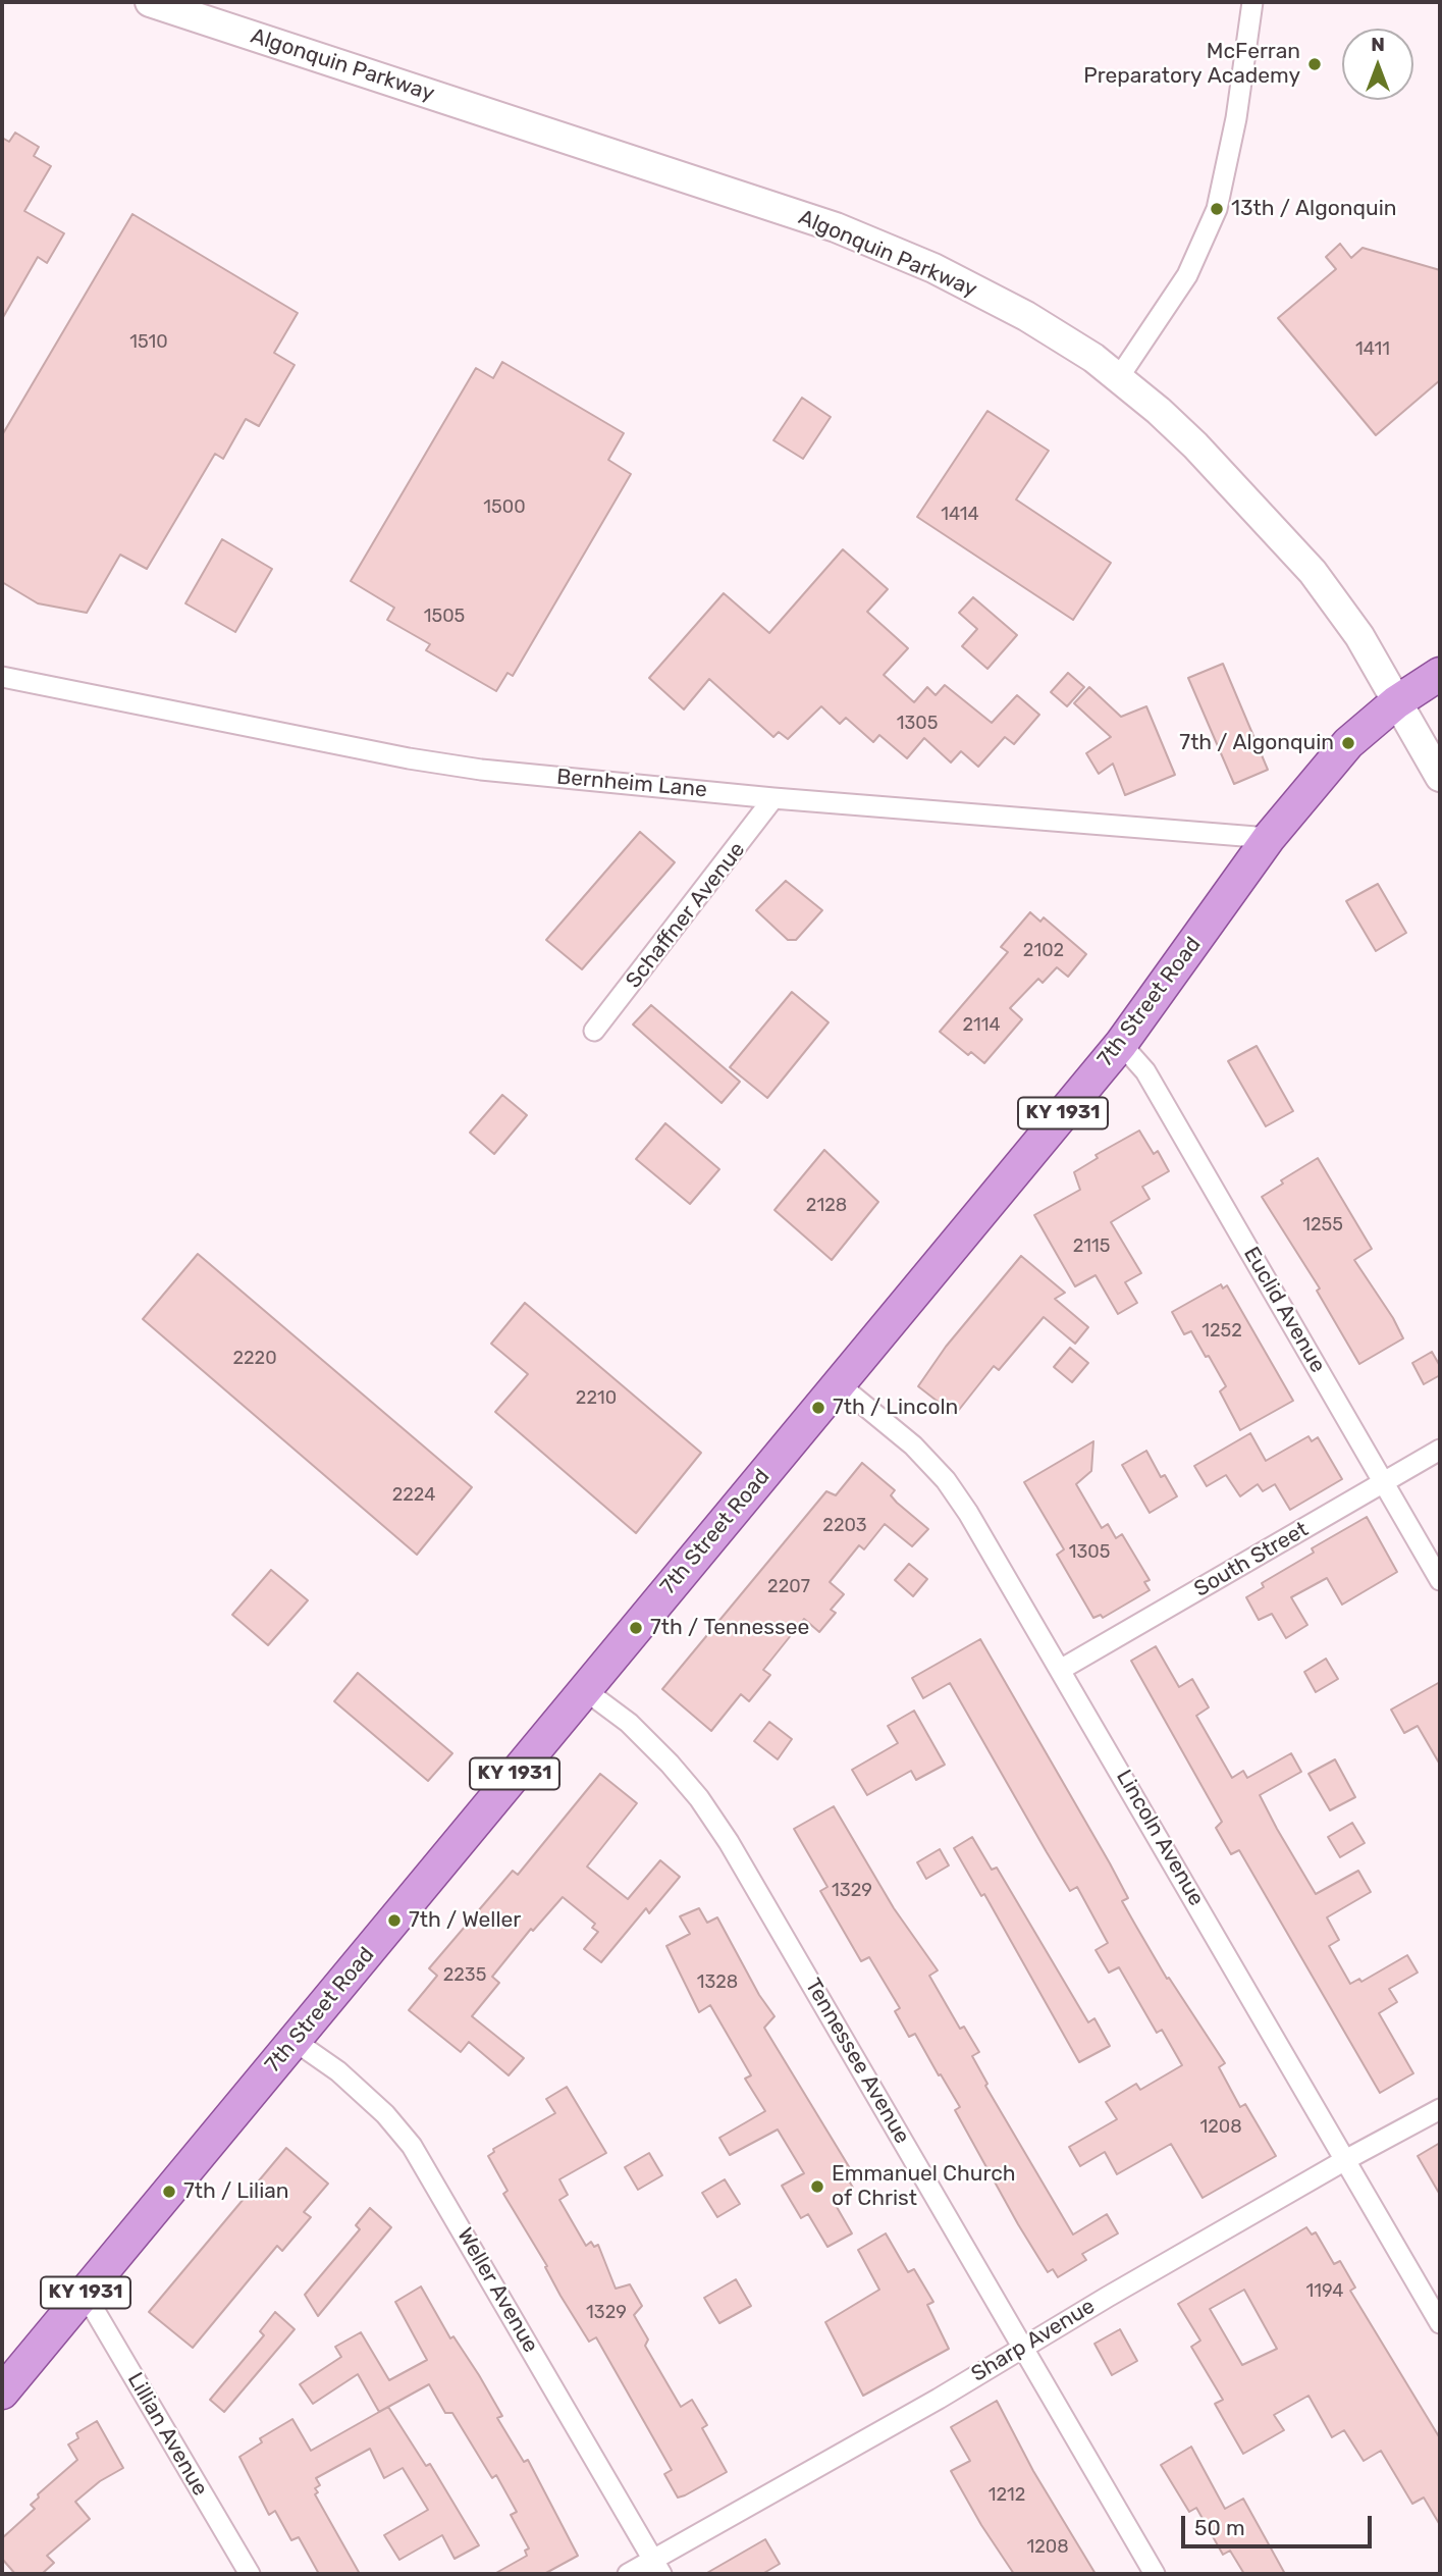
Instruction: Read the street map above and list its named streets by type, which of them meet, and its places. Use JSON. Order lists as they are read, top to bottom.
{
  "streets": {
    "main road": ["Algonquin Parkway", "7th Street Road", "KY 1931"],
    "street": [
      "Bernheim Lane",
      "Schaffner Avenue",
      "Euclid Avenue",
      "South Street",
      "Lincoln Avenue",
      "Tennessee Avenue",
      "Weller Avenue",
      "Sharp Avenue",
      "Lillian Avenue"
    ]
  },
  "crossings": [
    ["Algonquin Parkway", "7th Street Road"],
    ["Bernheim Lane", "Schaffner Avenue"],
    ["Bernheim Lane", "7th Street Road"],
    ["7th Street Road", "Euclid Avenue"],
    ["7th Street Road", "Lincoln Avenue"],
    ["7th Street Road", "Tennessee Avenue"],
    ["7th Street Road", "Weller Avenue"],
    ["7th Street Road", "Lillian Avenue"],
    ["Euclid Avenue", "South Street"],
    ["South Street", "Lincoln Avenue"],
    ["Lincoln Avenue", "Sharp Avenue"],
    ["Tennessee Avenue", "Sharp Avenue"],
    ["Weller Avenue", "Sharp Avenue"]
  ],
  "places": [
    "McFerran Preparatory Academy",
    "13th / Algonquin",
    "7th / Algonquin",
    "7th / Lincoln",
    "7th / Tennessee",
    "7th / Weller",
    "Emmanuel Church of Christ",
    "7th / Lilian"
  ],
  "house_numbers": [
    "1510",
    "1411",
    "1500",
    "1414",
    "1505",
    "1305",
    "2102",
    "2114",
    "2128",
    "1255",
    "2115",
    "1252",
    "2220",
    "2210",
    "2224",
    "2203",
    "1305",
    "2207",
    "1329",
    "2235",
    "1328",
    "1208",
    "1194",
    "1329",
    "1212",
    "1208"
  ],
  "scale_bar": "50 m",
  "north": "top"
}
